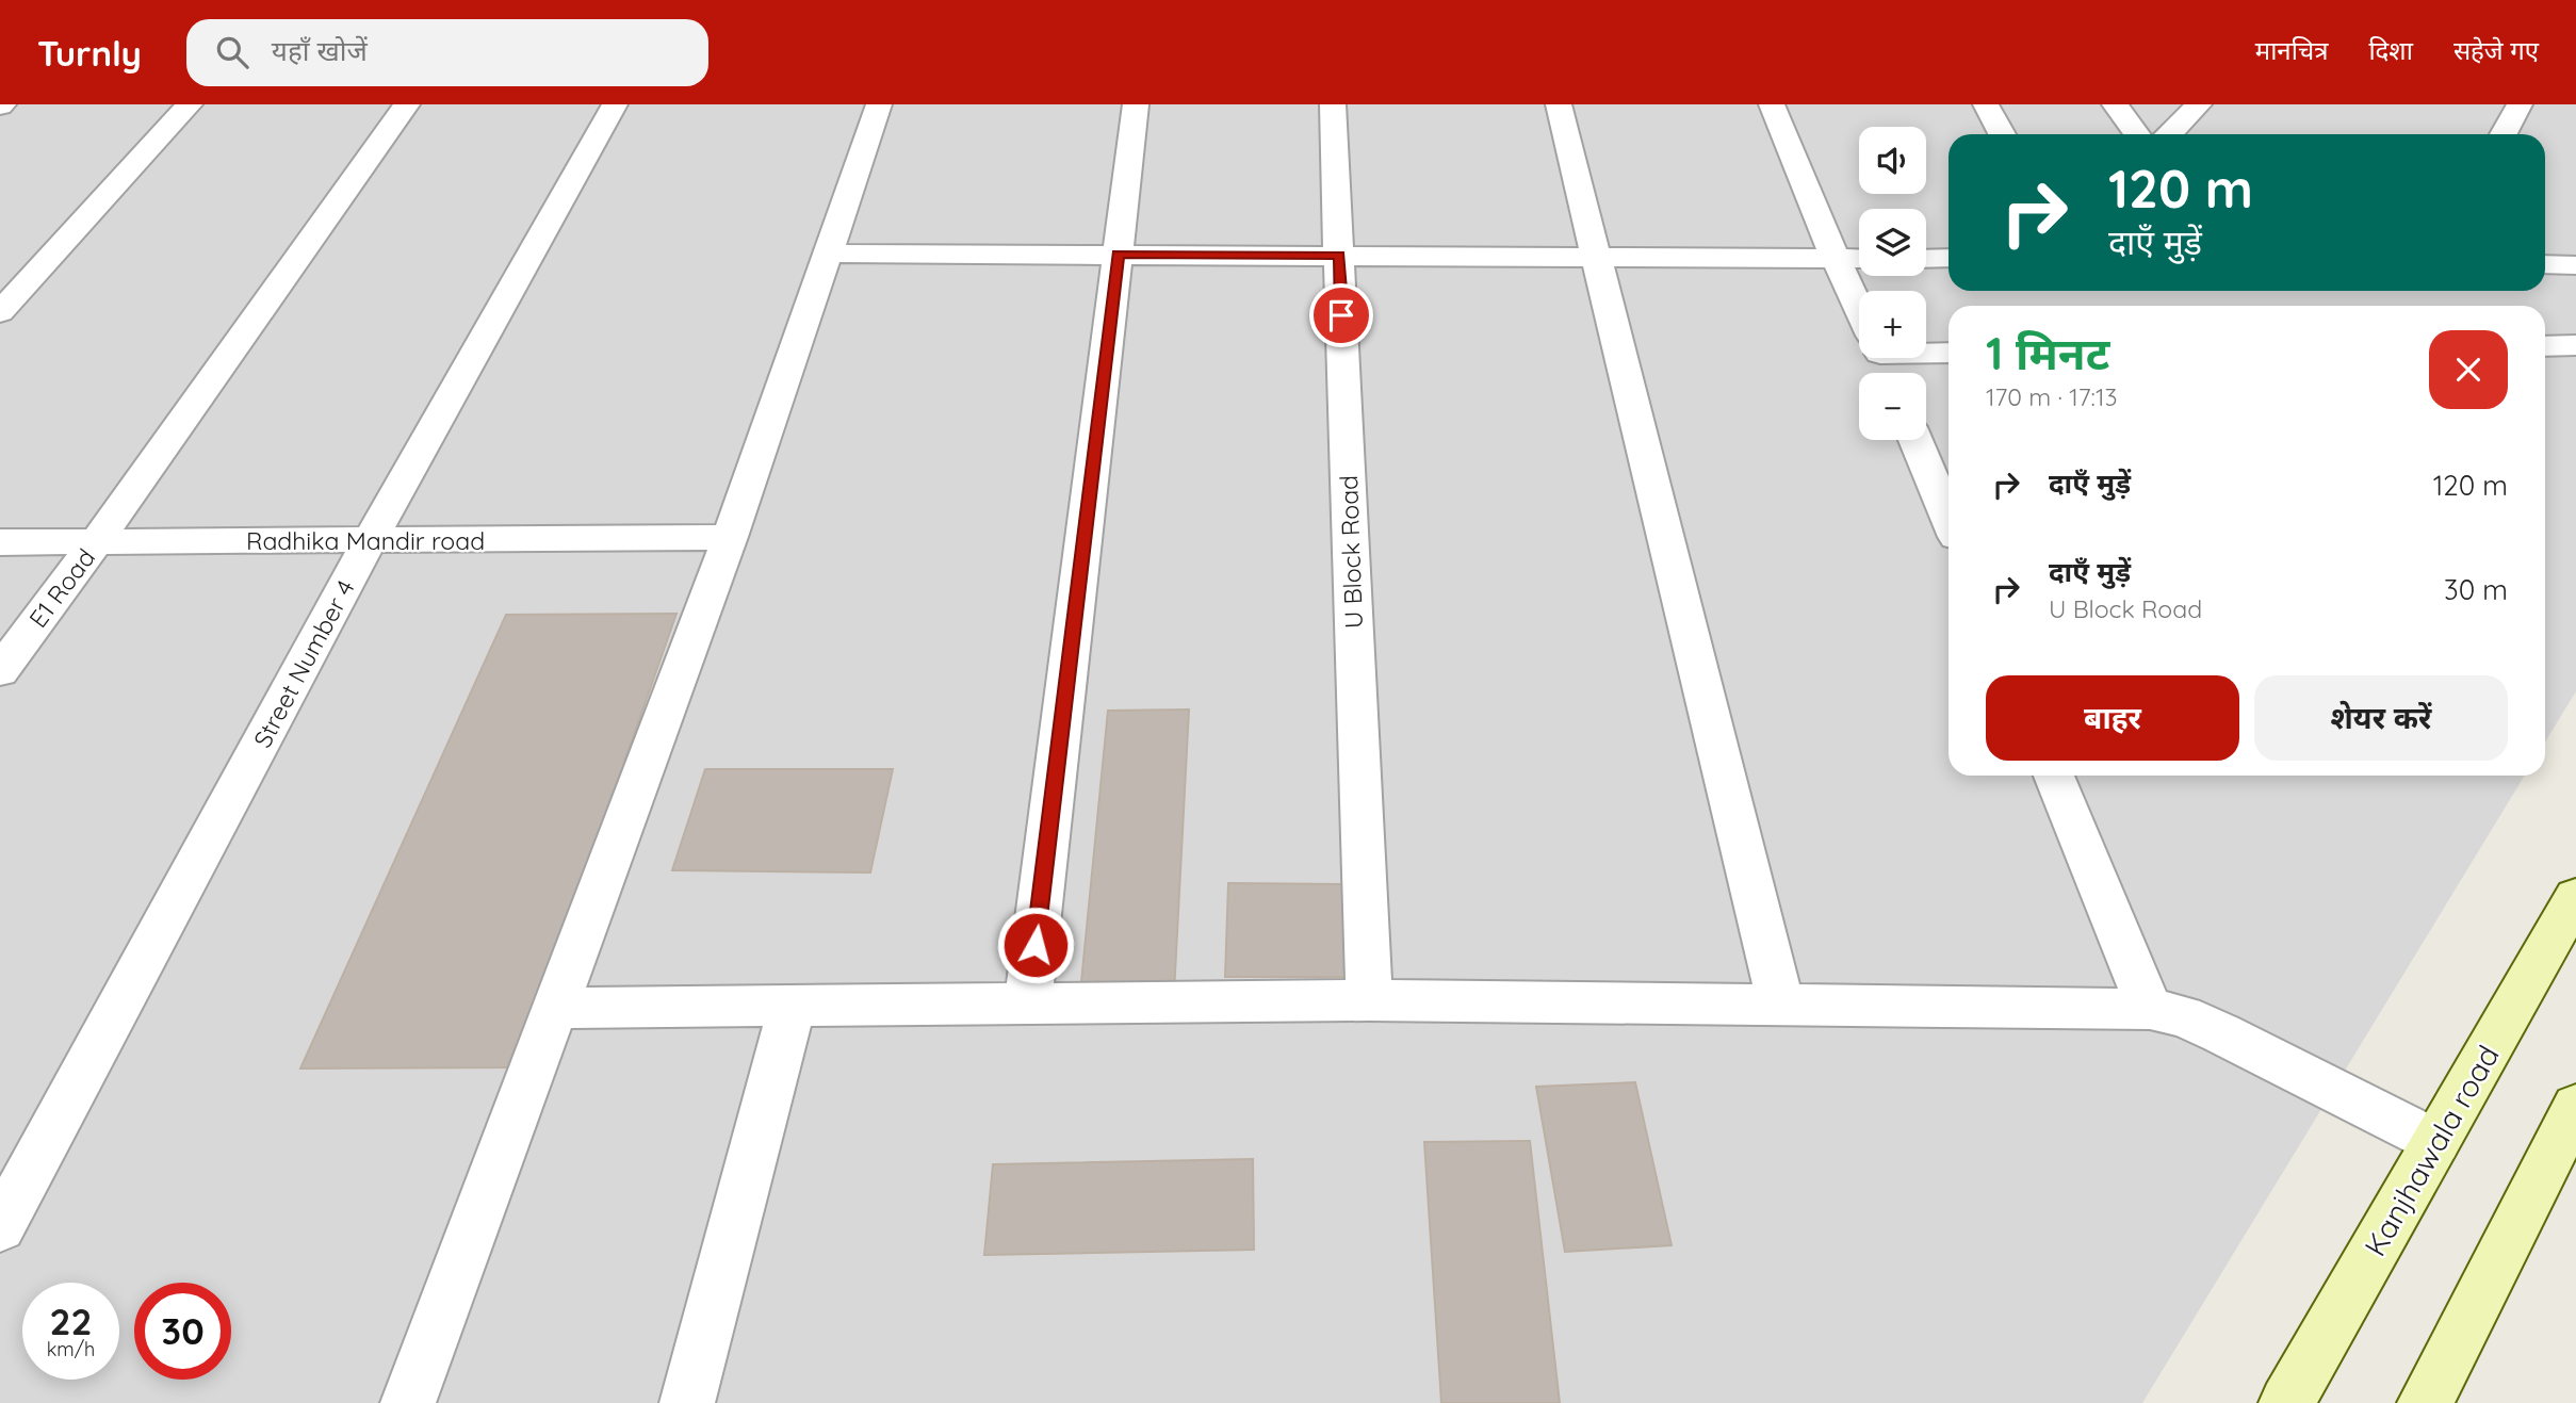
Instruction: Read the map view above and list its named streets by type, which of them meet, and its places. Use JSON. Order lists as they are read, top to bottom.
{
  "streets": {
    "main road": ["Kanjhawala road"],
    "street": [
      "Radhika Mandir road",
      "U Block Road",
      "E1 Road",
      "Street Number 4"
    ]
  },
  "crossings": [
    ["Radhika Mandir road", "E1 Road"],
    ["Radhika Mandir road", "Street Number 4"]
  ],
  "page": {
    "header": "Turnly",
    "search": "यहाँ खोजें",
    "nav": ["मानचित्र", "दिशा", "सहेजे गए"],
    "map_buttons": ["+", "−"],
    "turn": ["120 m", "दाएँ मुड़ें"],
    "heading": ["1 मिनट", "170 m · 17:13"],
    "list": [
      {
        "name": "दाएँ मुड़ें",
        "value": "120 m"
      },
      {
        "name": "दाएँ मुड़ें",
        "note": "U Block Road",
        "value": "30 m"
      }
    ],
    "buttons": ["बाहर", "शेयर करें"],
    "speed": "22 km/h",
    "limit": "30"
  }
}
